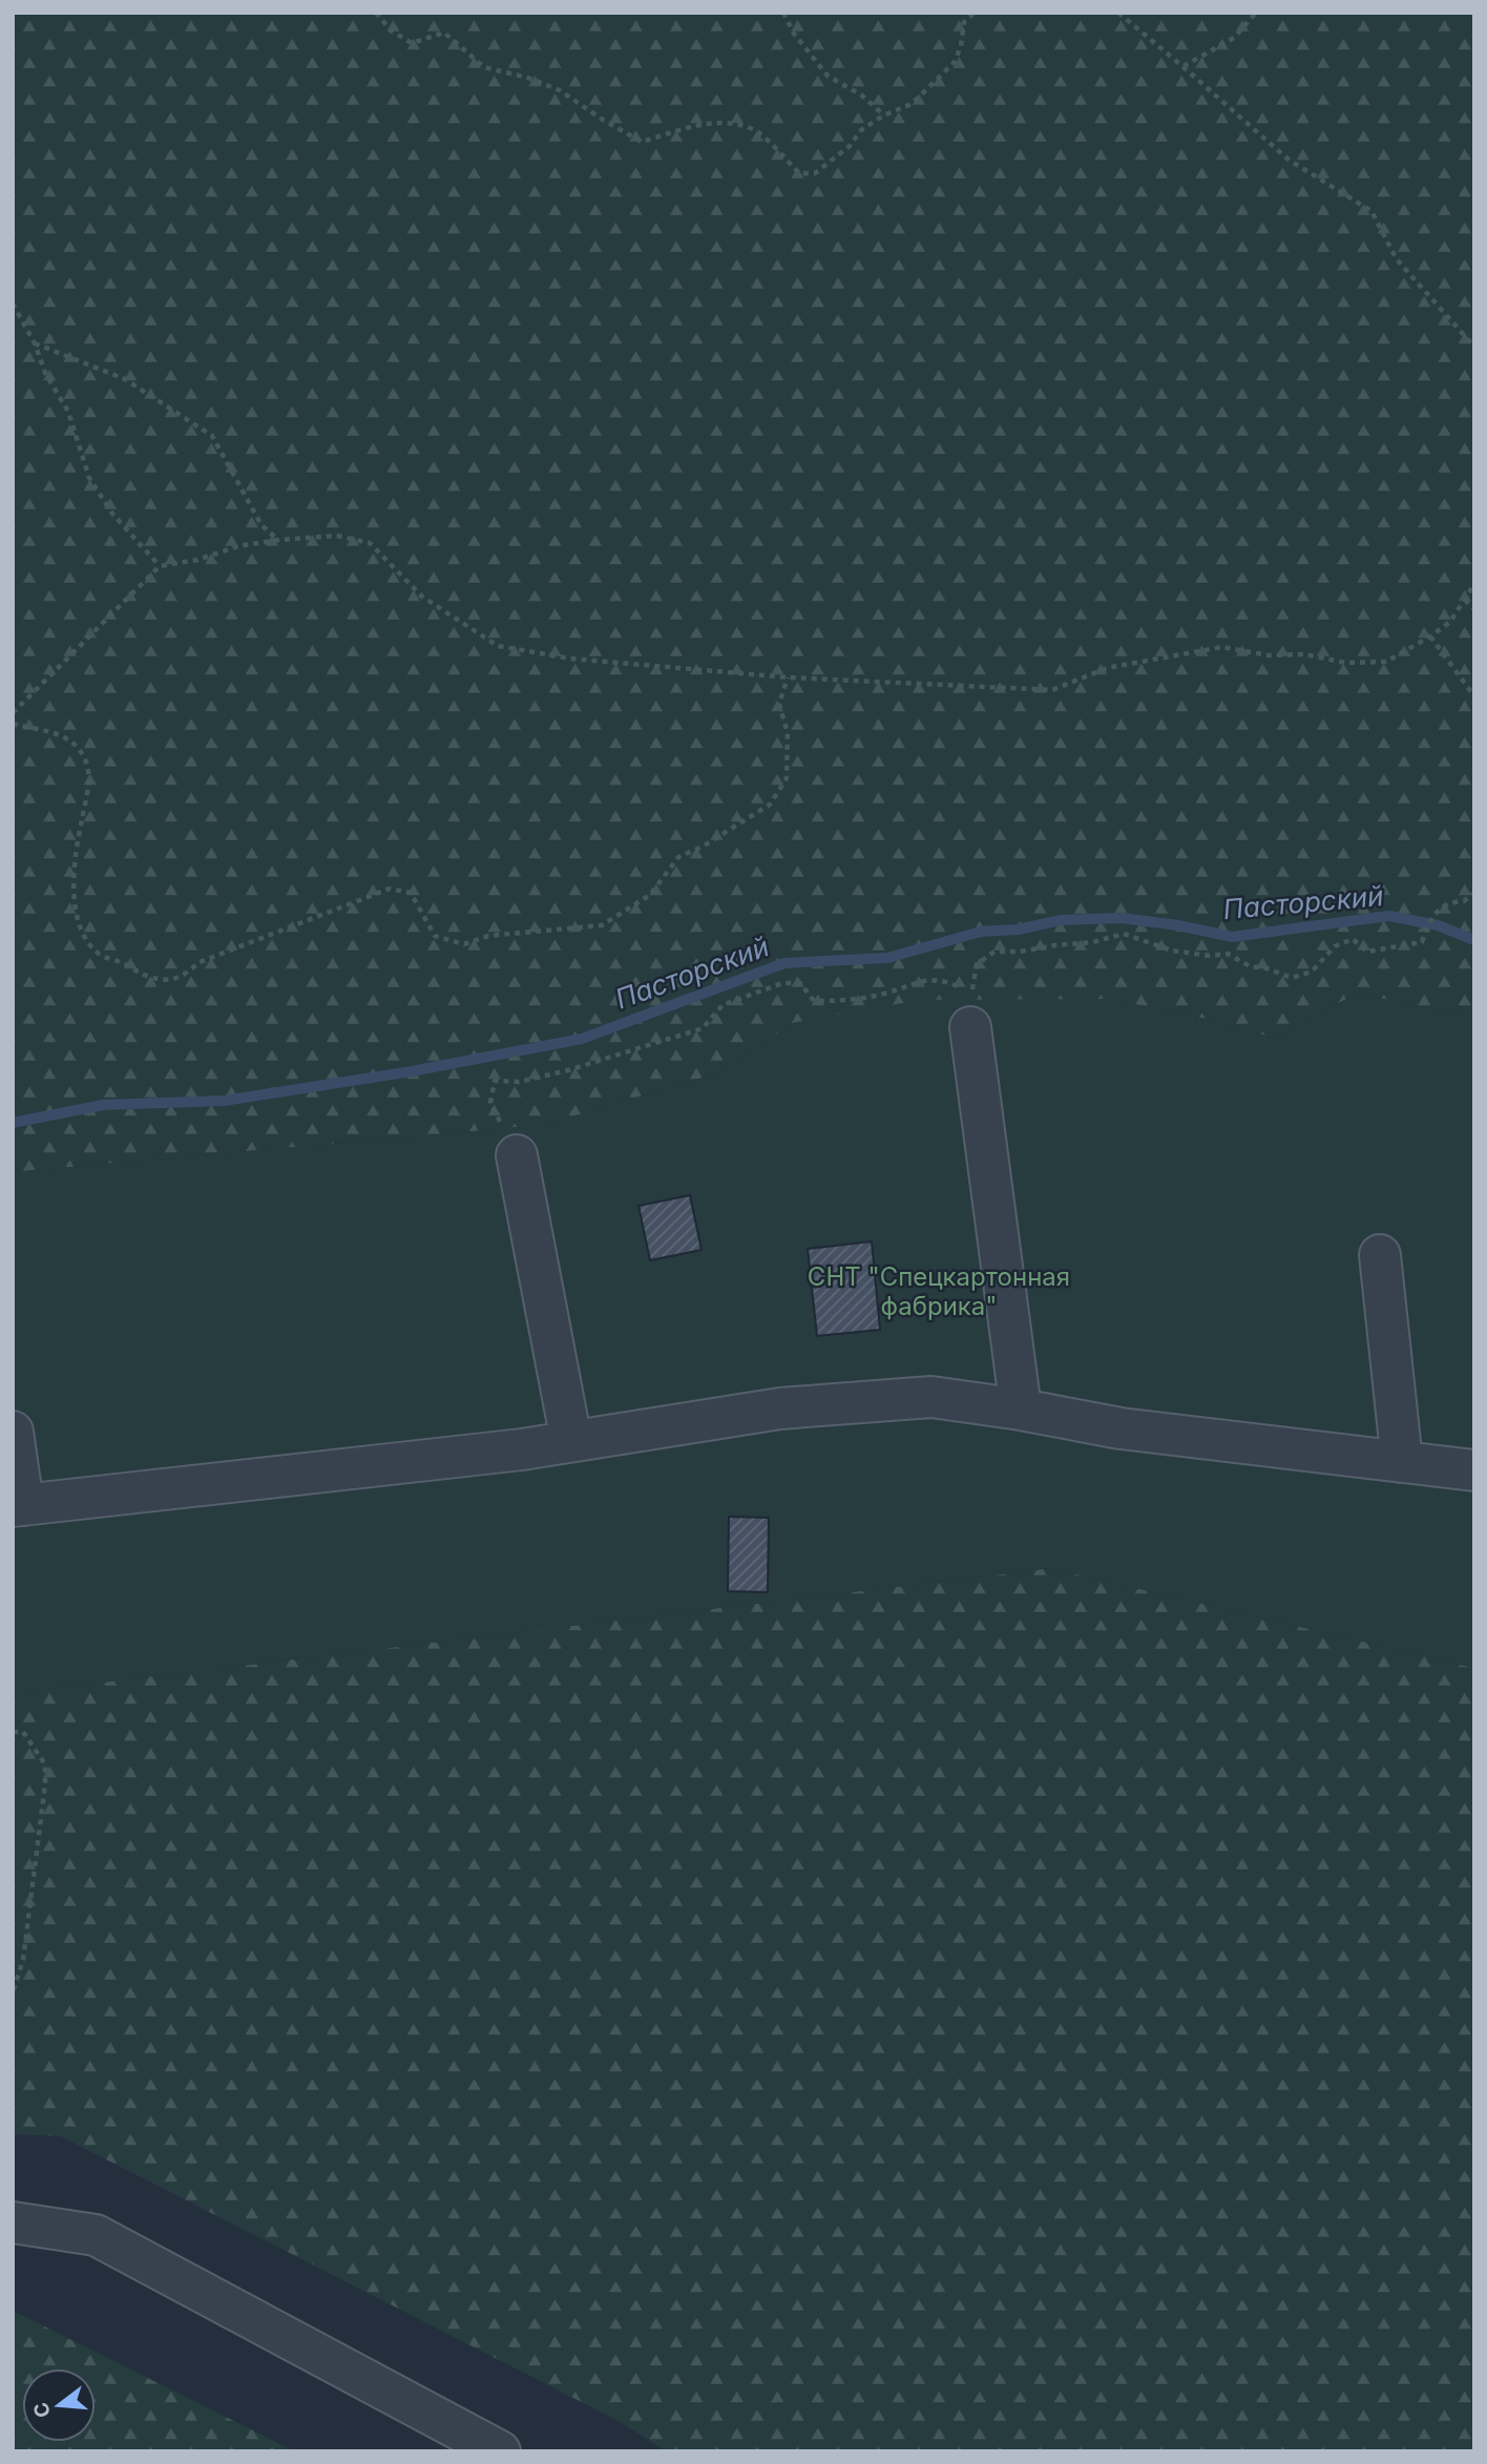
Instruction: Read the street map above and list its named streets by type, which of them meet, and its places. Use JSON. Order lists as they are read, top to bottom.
{
  "water": ["Пасторский"],
  "parks": ["СНТ \"Спецкартонная фабрика\""],
  "north": "left"
}
